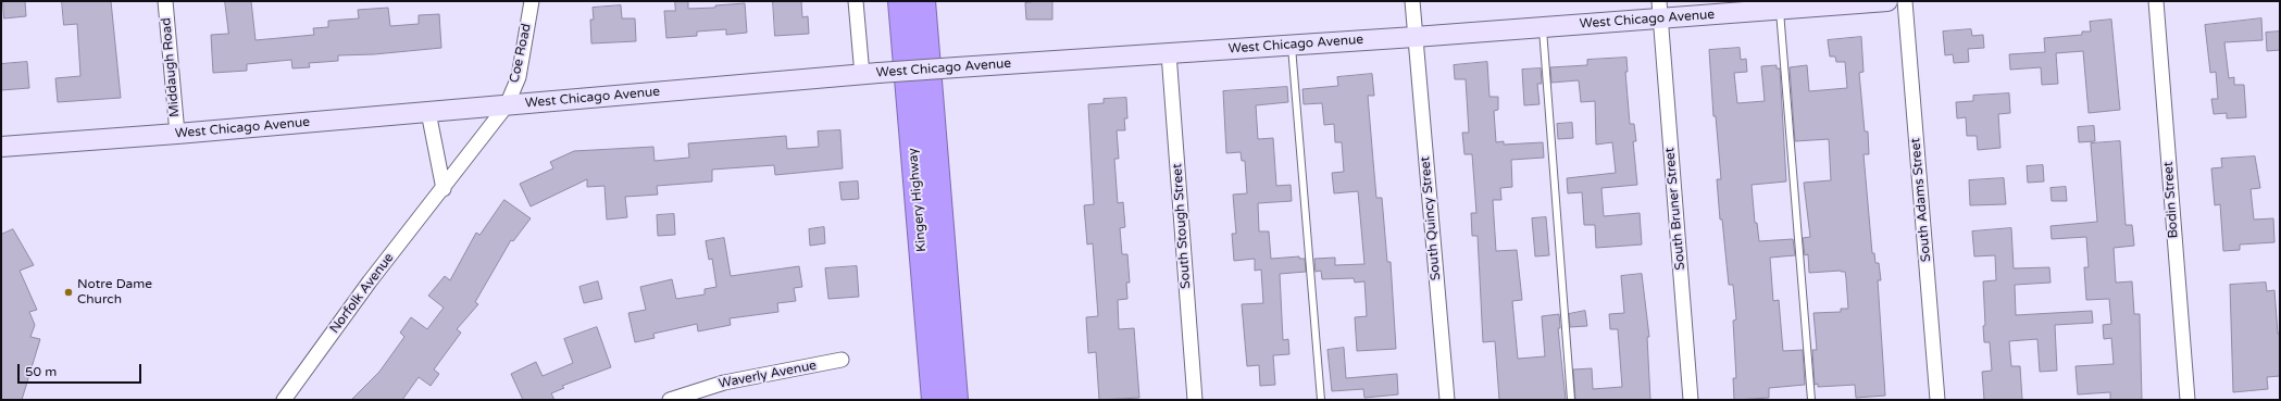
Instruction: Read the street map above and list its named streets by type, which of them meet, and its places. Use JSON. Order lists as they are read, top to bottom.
{
  "streets": {
    "highway": ["Kingery Highway"],
    "main road": ["West Chicago Avenue"],
    "street": [
      "Coe Road",
      "Middaugh Road",
      "South Adams Street",
      "Bodin Street",
      "South Bruner Street",
      "South Quincy Street",
      "South Stough Street",
      "Norfolk Avenue",
      "Waverly Avenue"
    ]
  },
  "crossings": [
    ["West Chicago Avenue", "Coe Road"],
    ["West Chicago Avenue", "Middaugh Road"],
    ["West Chicago Avenue", "South Bruner Street"],
    ["West Chicago Avenue", "South Quincy Street"],
    ["West Chicago Avenue", "South Stough Street"],
    ["West Chicago Avenue", "Norfolk Avenue"],
    ["Coe Road", "Norfolk Avenue"]
  ],
  "places": ["Notre Dame Church"],
  "scale_bar": "50 m"
}
